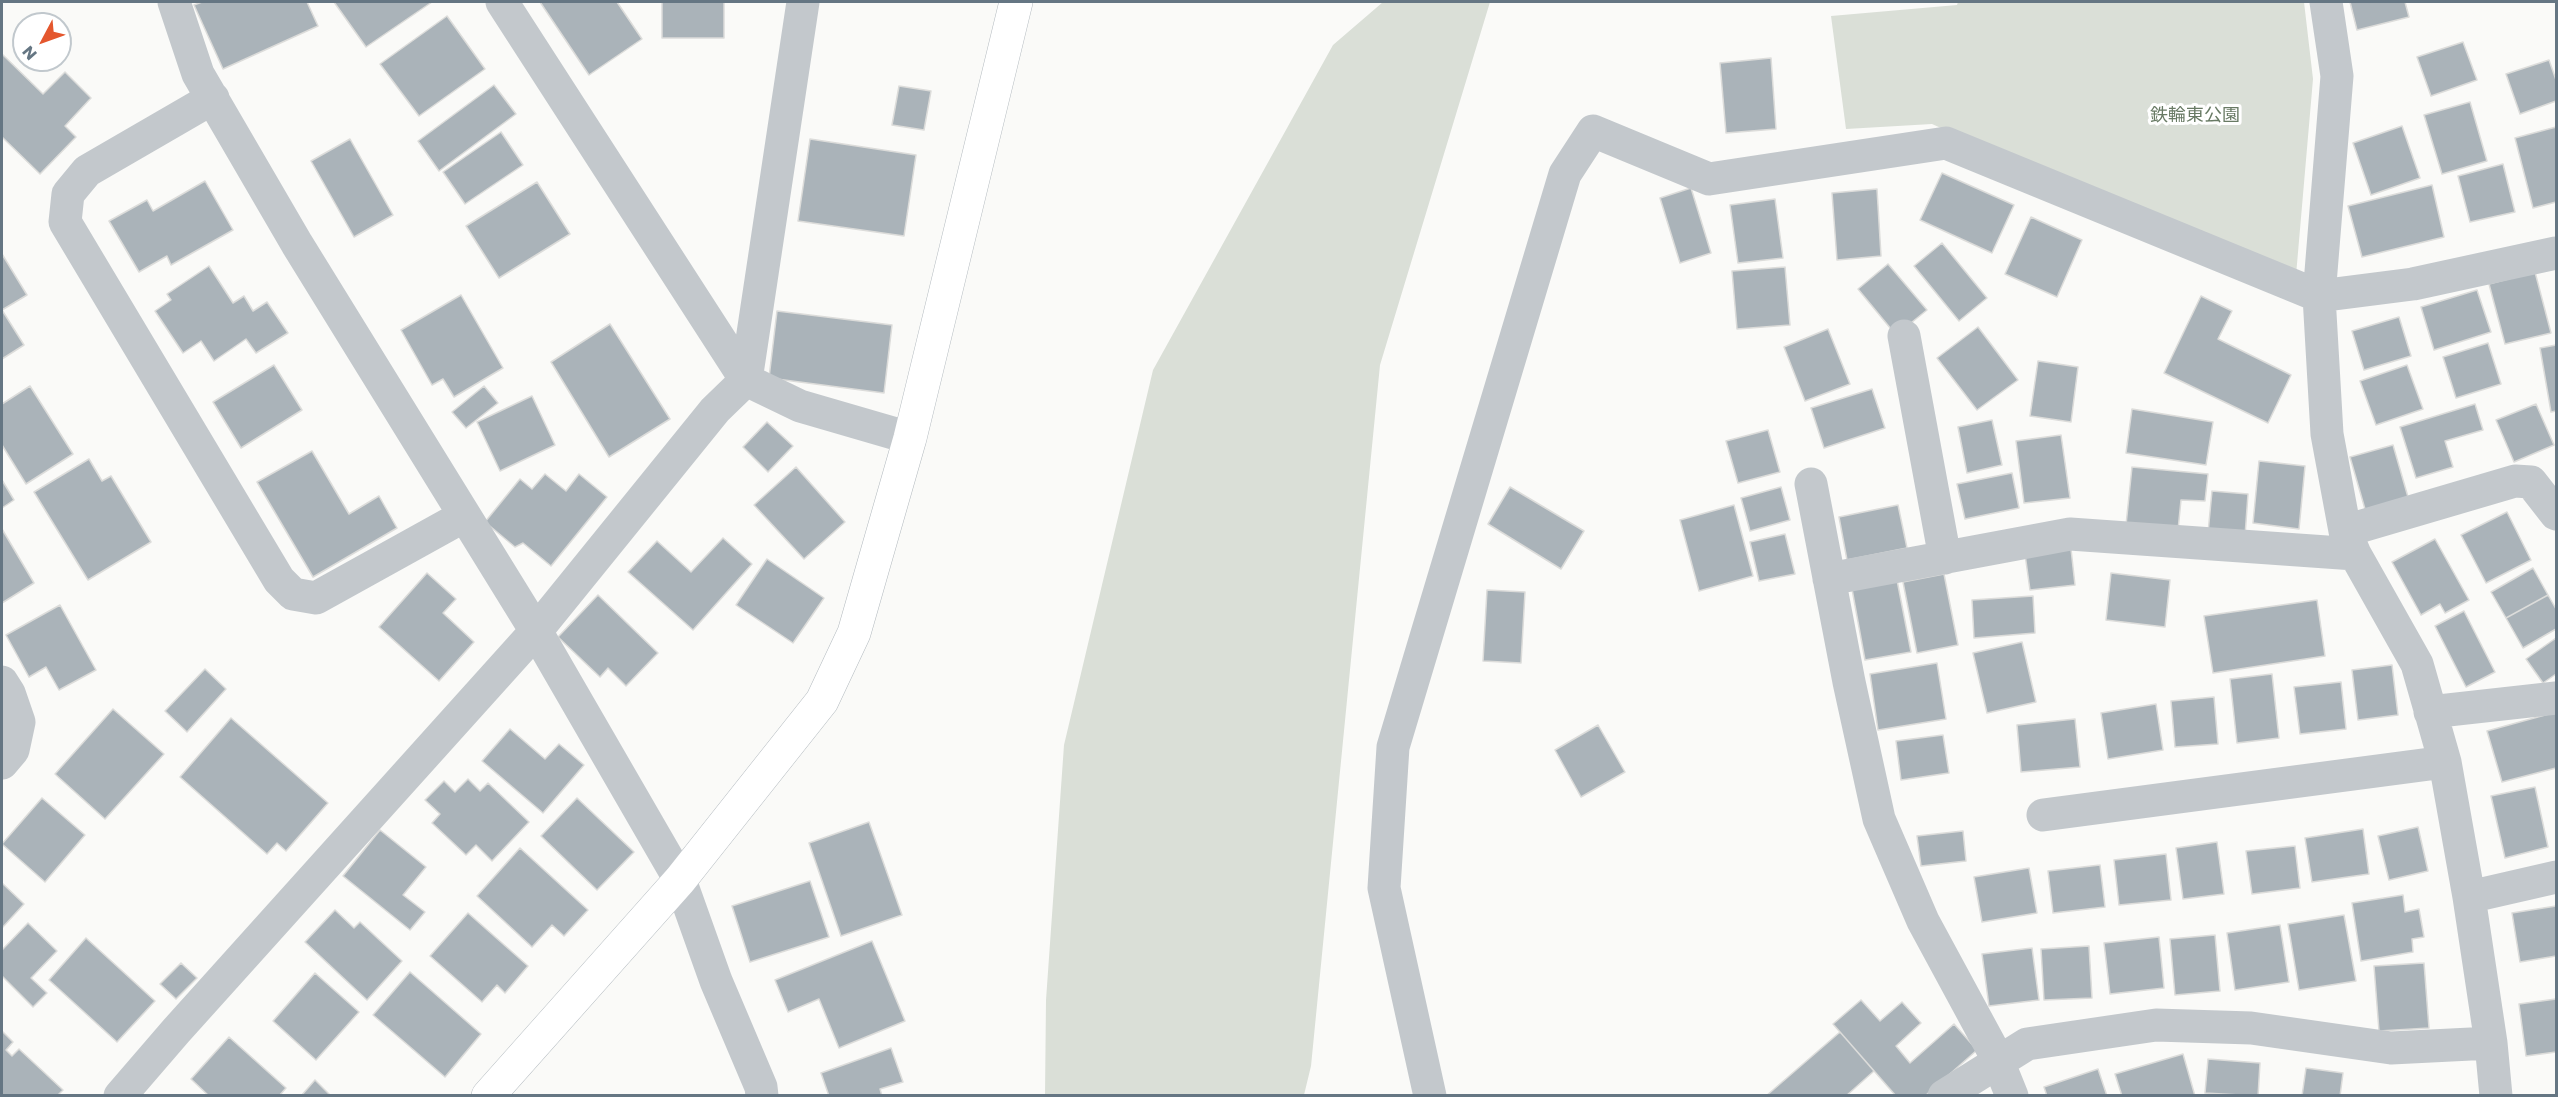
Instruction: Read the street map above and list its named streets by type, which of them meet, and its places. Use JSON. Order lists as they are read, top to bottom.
{
  "parks": ["鉄輪東公園"],
  "north": "bottom left"
}
